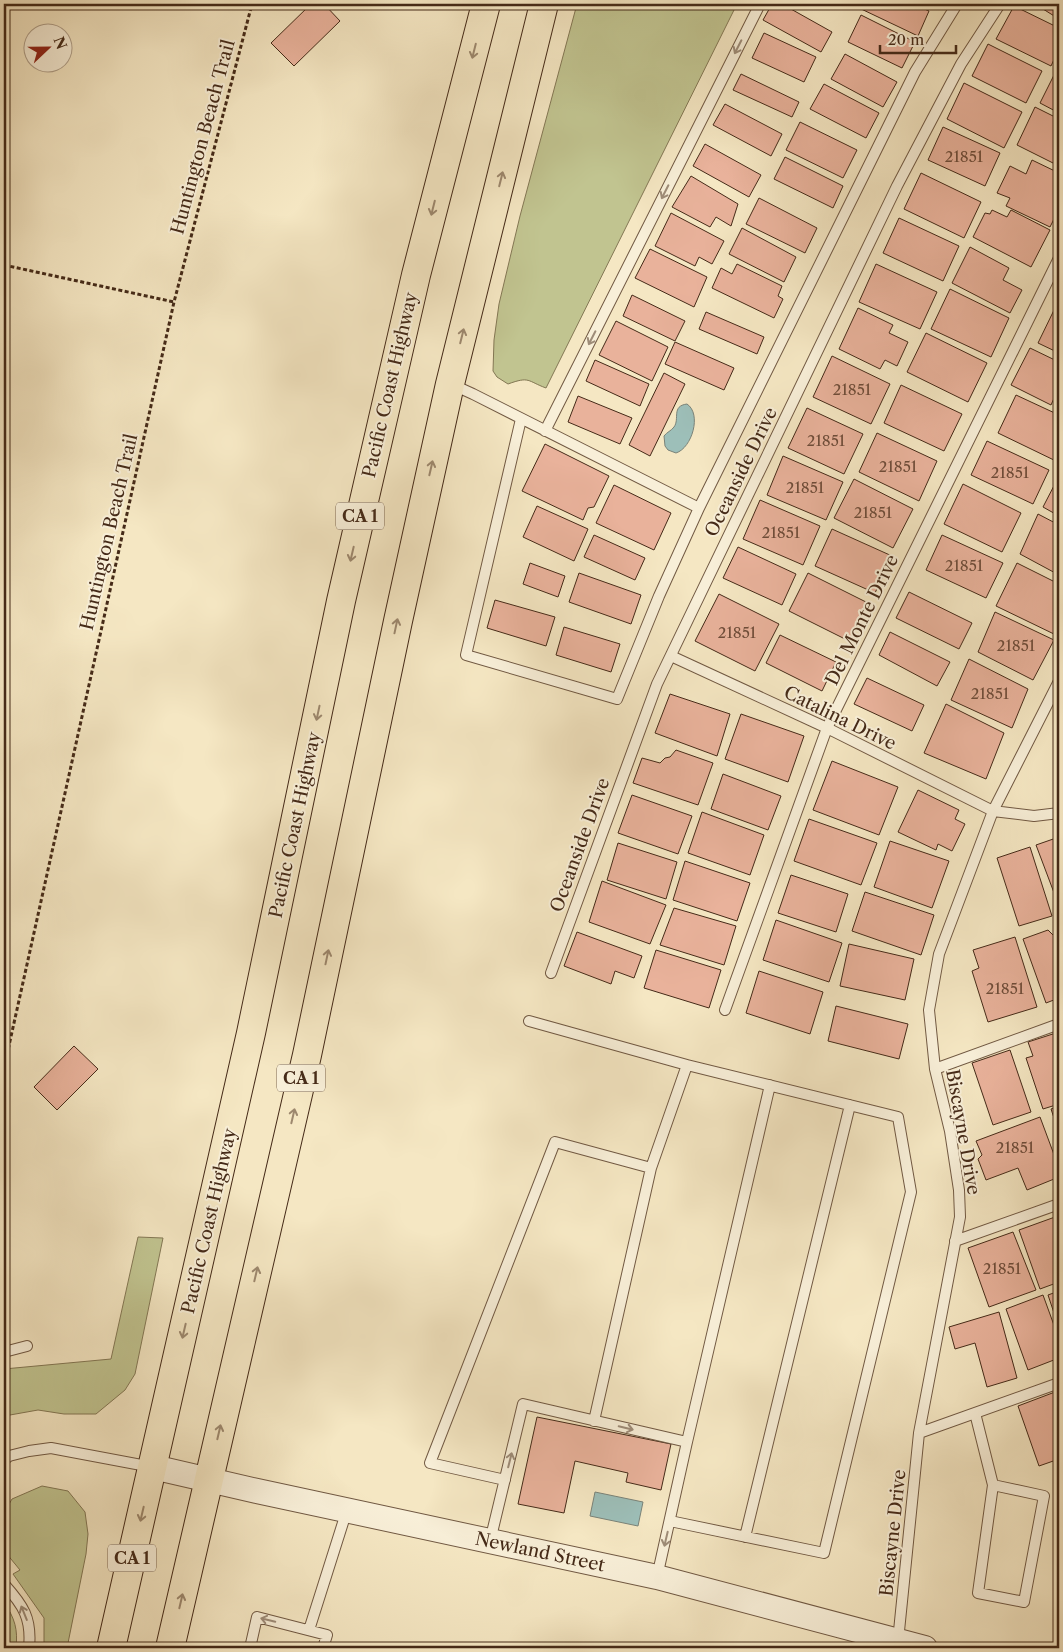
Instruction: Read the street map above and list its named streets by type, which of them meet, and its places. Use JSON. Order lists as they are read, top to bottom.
{
  "streets": {
    "highway": ["Pacific Coast Highway", "CA 1"],
    "street": ["Newland Street"],
    "lane": [
      "Oceanside Drive",
      "Del Monte Drive",
      "Catalina Drive",
      "Biscayne Drive"
    ],
    "path": ["Huntington Beach Trail"]
  },
  "crossings": [
    ["Pacific Coast Highway", "Newland Street"],
    ["Oceanside Drive", "Catalina Drive"],
    ["CA 1", "Newland Street"],
    ["Del Monte Drive", "Catalina Drive"],
    ["Catalina Drive", "Biscayne Drive"],
    ["Biscayne Drive", "Newland Street"]
  ],
  "house_numbers": [
    "21851",
    "21851",
    "21851",
    "21851",
    "21851",
    "21851",
    "21851",
    "21851",
    "21851",
    "21851",
    "21851",
    "21851",
    "21851",
    "21851",
    "21851"
  ],
  "scale_bar": "20 m",
  "north": "right"
}
